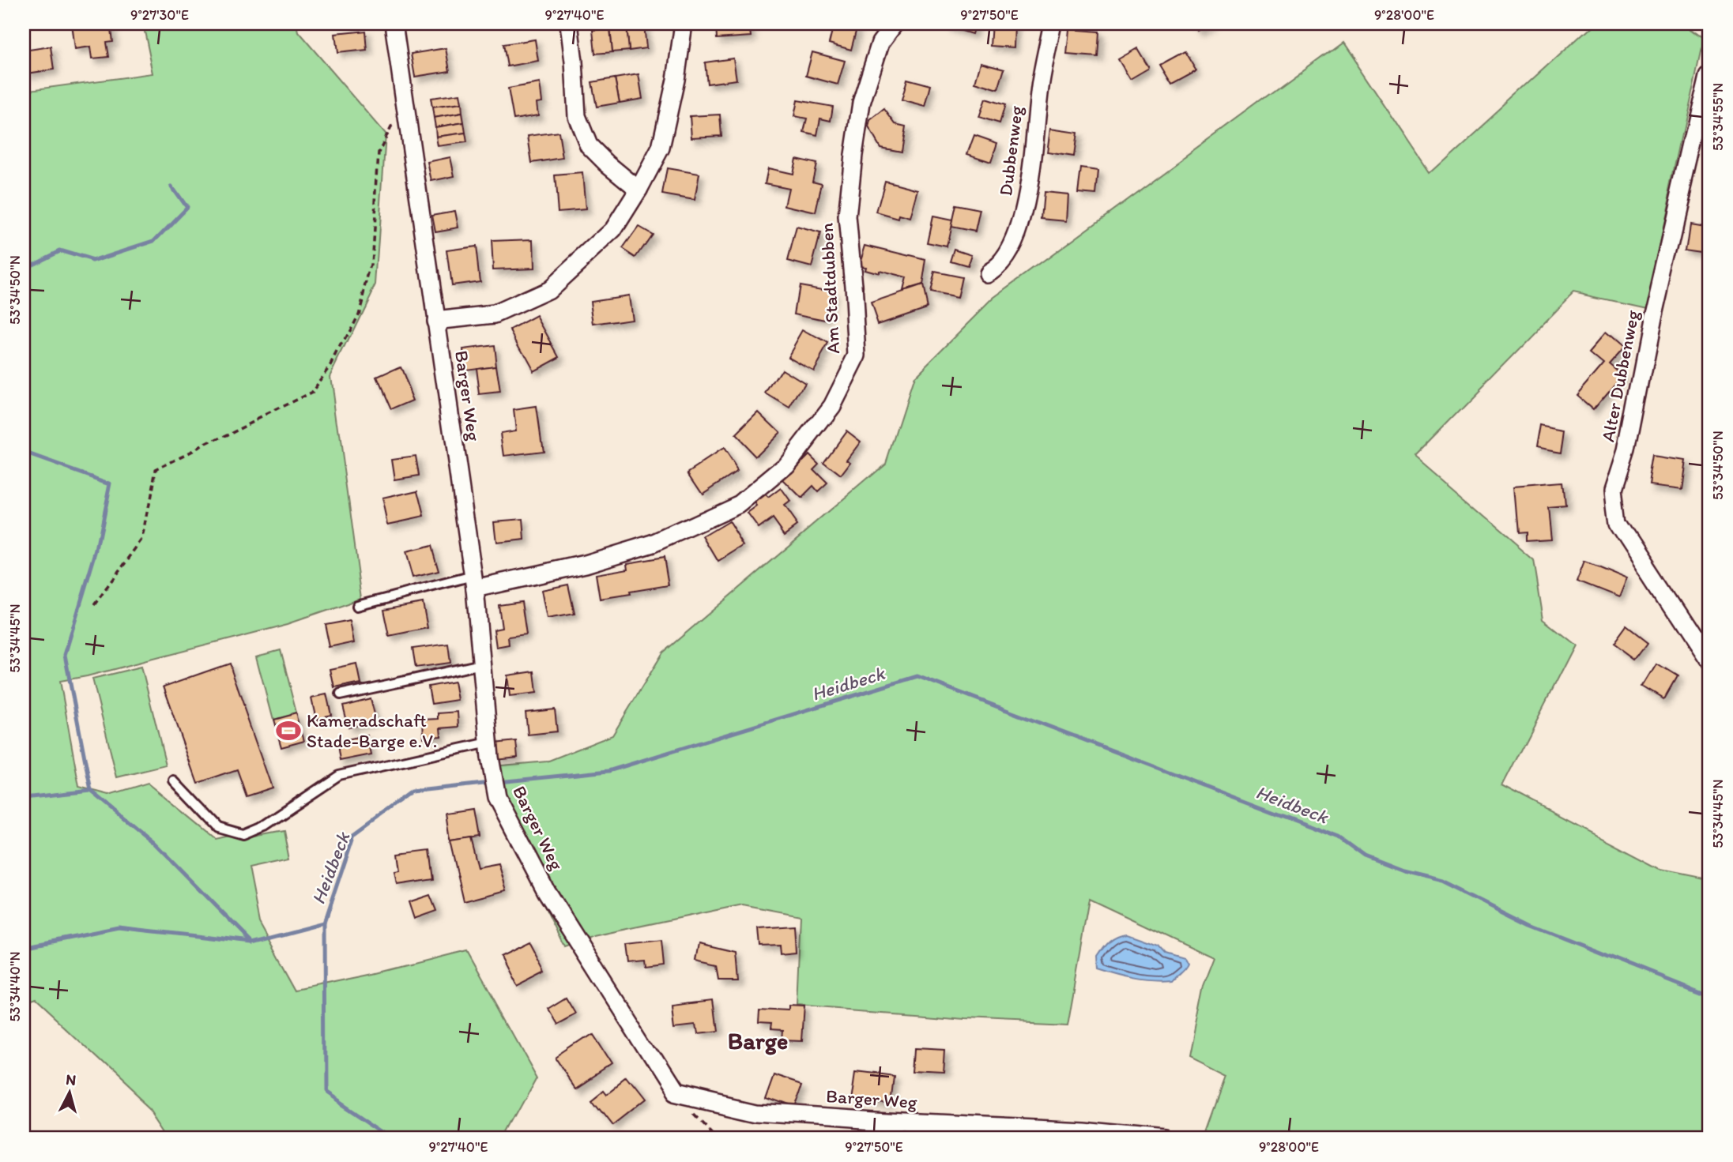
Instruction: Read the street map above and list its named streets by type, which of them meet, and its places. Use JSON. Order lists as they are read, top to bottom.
{
  "streets": {
    "street": [
      "Dubbenweg",
      "Am Stadtdubben",
      "Alter Dubbenweg",
      "Barger Weg"
    ]
  },
  "crossings": [
    ["Am Stadtdubben", "Barger Weg"]
  ],
  "districts": ["Barge"],
  "water": ["Heidbeck"],
  "places": {
    "sports": ["Kameradschaft Stade-Barge e.V."]
  },
  "north": "top",
  "coordinates": [
    "9°27'30\"E",
    "9°27'40\"E",
    "9°27'50\"E",
    "9°28'00\"E",
    "53°34'55\"N",
    "53°34'50\"N",
    "53°34'45\"N",
    "53°34'40\"N"
  ]
}
